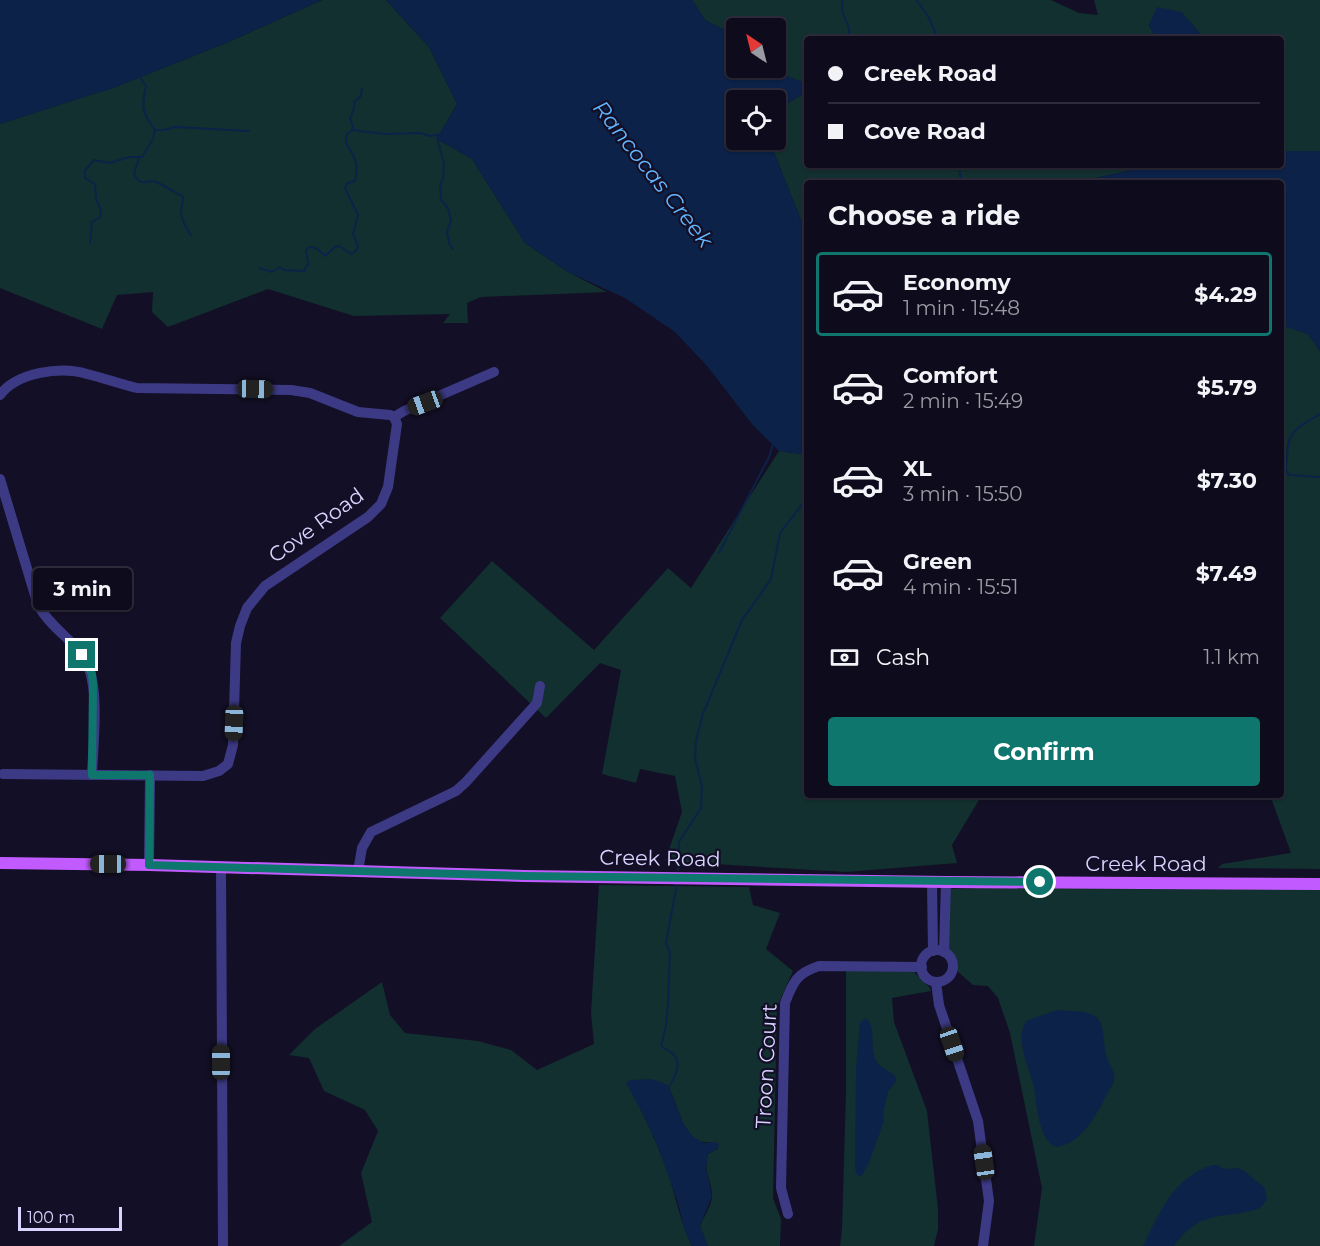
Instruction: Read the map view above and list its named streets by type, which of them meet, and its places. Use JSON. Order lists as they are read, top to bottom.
{
  "streets": {
    "main road": ["Creek Road"],
    "street": ["Cove Road", "Troon Court"]
  },
  "water": ["Rancocas Creek"],
  "scale_bar": "100 m",
  "north": "top left",
  "page": {
    "banner": ["Creek Road", "Cove Road"],
    "heading": "Choose a ride",
    "list": [
      {
        "name": "Economy",
        "note": "1 min · 15:48",
        "value": "$4.29"
      },
      {
        "name": "Comfort",
        "note": "2 min · 15:49",
        "value": "$5.79"
      },
      {
        "name": "XL",
        "note": "3 min · 15:50",
        "value": "$7.30"
      },
      {
        "name": "Green",
        "note": "4 min · 15:51",
        "value": "$7.49"
      }
    ],
    "bubble": "3 min",
    "pay": ["Cash", "1.1 km"],
    "buttons": "Confirm",
    "scale": "100 m"
  }
}
